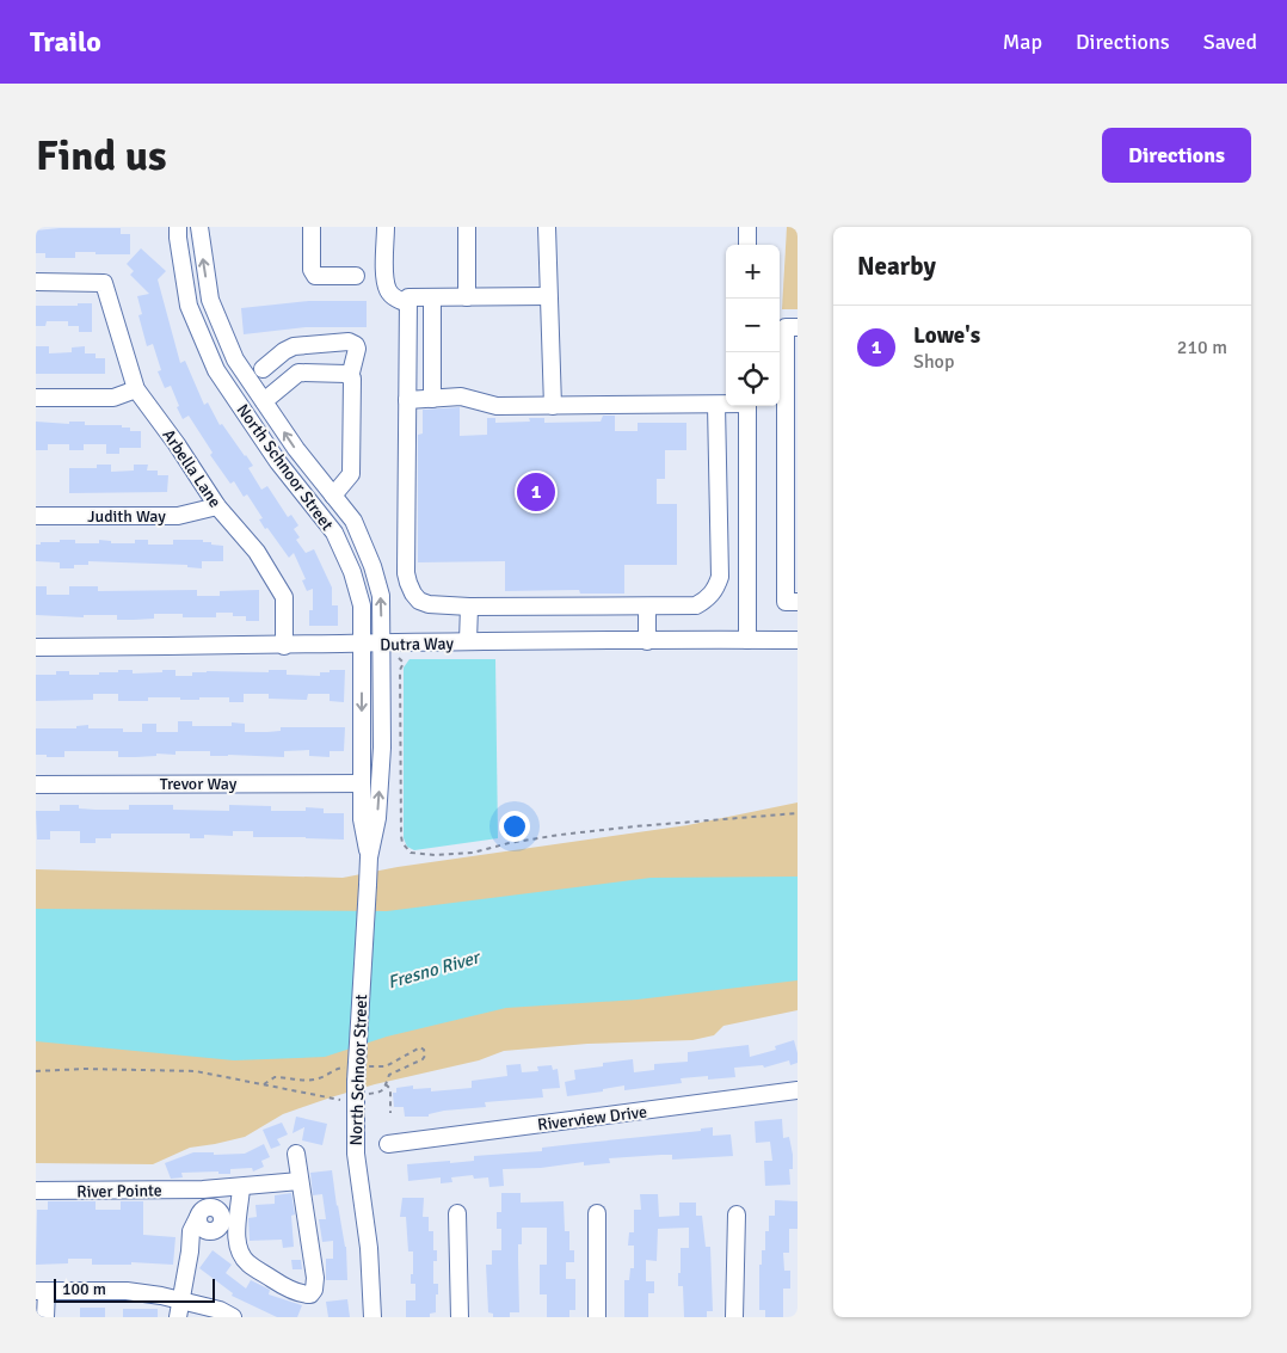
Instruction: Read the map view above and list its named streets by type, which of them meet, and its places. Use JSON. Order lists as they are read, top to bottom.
{
  "streets": {
    "street": [
      "North Schnoor Street",
      "Arbella Lane",
      "Judith Way",
      "Dutra Way",
      "Trevor Way",
      "Riverview Drive",
      "River Pointe"
    ]
  },
  "crossings": [
    ["North Schnoor Street", "Dutra Way"],
    ["North Schnoor Street", "Trevor Way"],
    ["Arbella Lane", "Judith Way"],
    ["Arbella Lane", "Dutra Way"]
  ],
  "water": ["Fresno River"],
  "scale_bar": "100 m",
  "page": {
    "header": "Trailo",
    "nav": ["Map", "Directions", "Saved"],
    "buttons": "Directions",
    "title": "Find us",
    "heading": "Nearby",
    "map_buttons": ["+", "−"],
    "list": [
      {
        "mark": "1",
        "name": "Lowe's",
        "note": "Shop",
        "value": "210 m"
      }
    ],
    "pins": "1",
    "scale": "100 m"
  }
}
